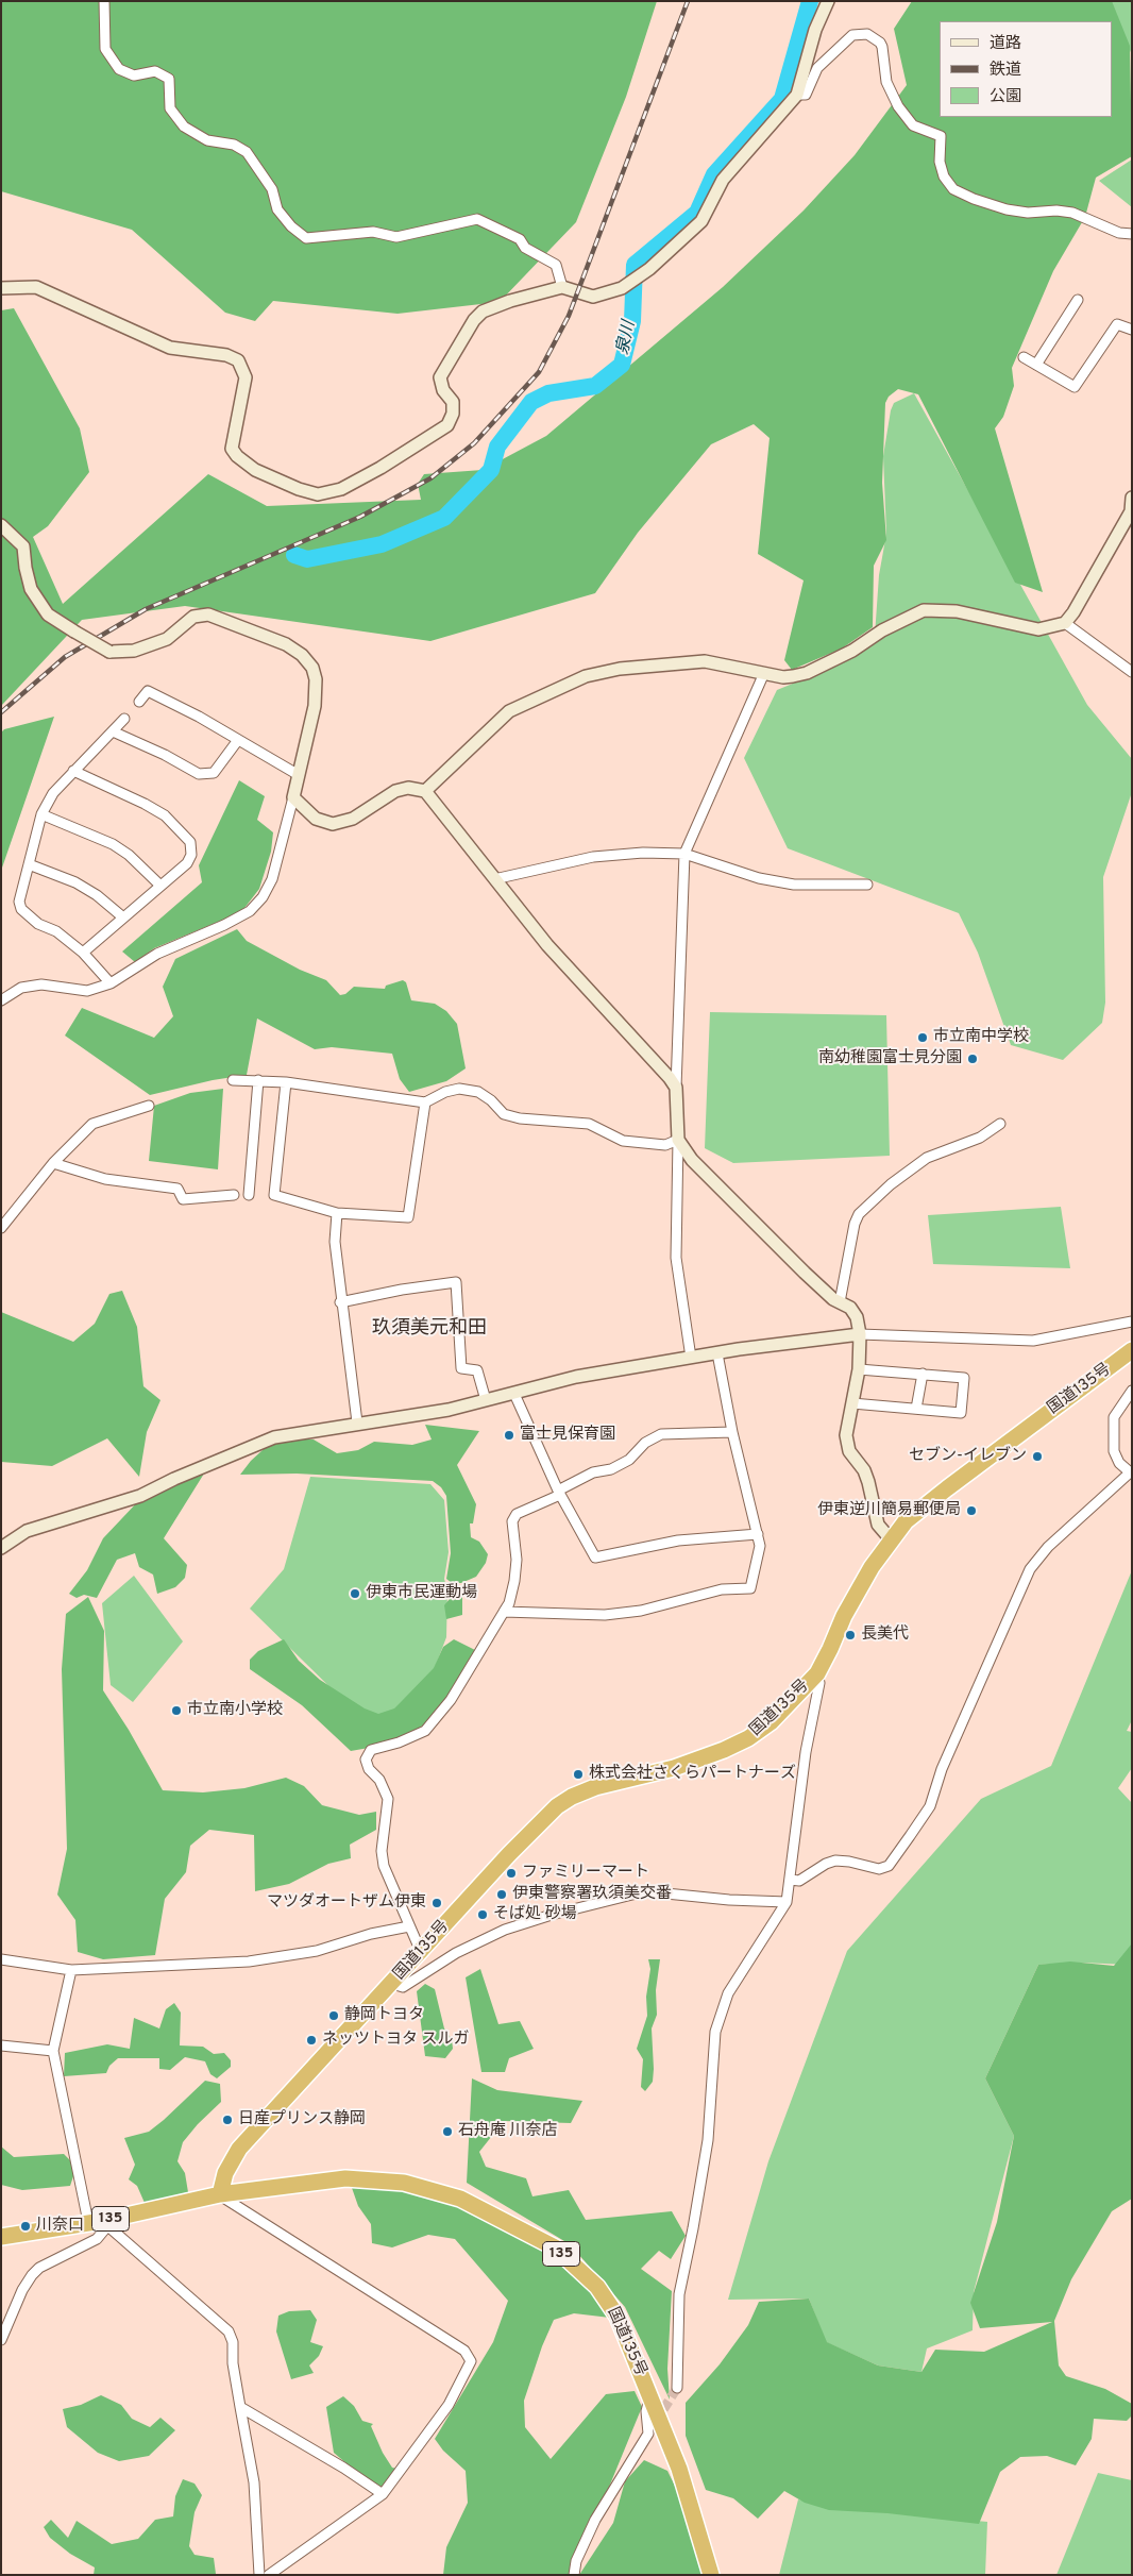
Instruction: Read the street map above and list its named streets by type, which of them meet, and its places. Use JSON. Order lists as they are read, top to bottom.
{
  "streets": {
    "highway": ["国道135号", "135"]
  },
  "districts": ["玖須美元和田"],
  "water": ["泉川"],
  "places": [
    "市立南中学校",
    "南幼稚園富士見分園",
    "富士見保育園",
    "セブン-イレブン",
    "伊東逆川簡易郵便局",
    "伊東市民運動場",
    "長美代",
    "市立南小学校",
    "株式会社さくらパートナーズ",
    "ファミリーマート",
    "伊東警察署玖須美交番",
    "マツダオートザム伊東",
    "そば処 砂場",
    "静岡トヨタ",
    "ネッツトヨタ スルガ",
    "日産プリンス静岡",
    "石舟庵 川奈店",
    "川奈口"
  ],
  "legend": ["道路", "鉄道", "公園"]
}
